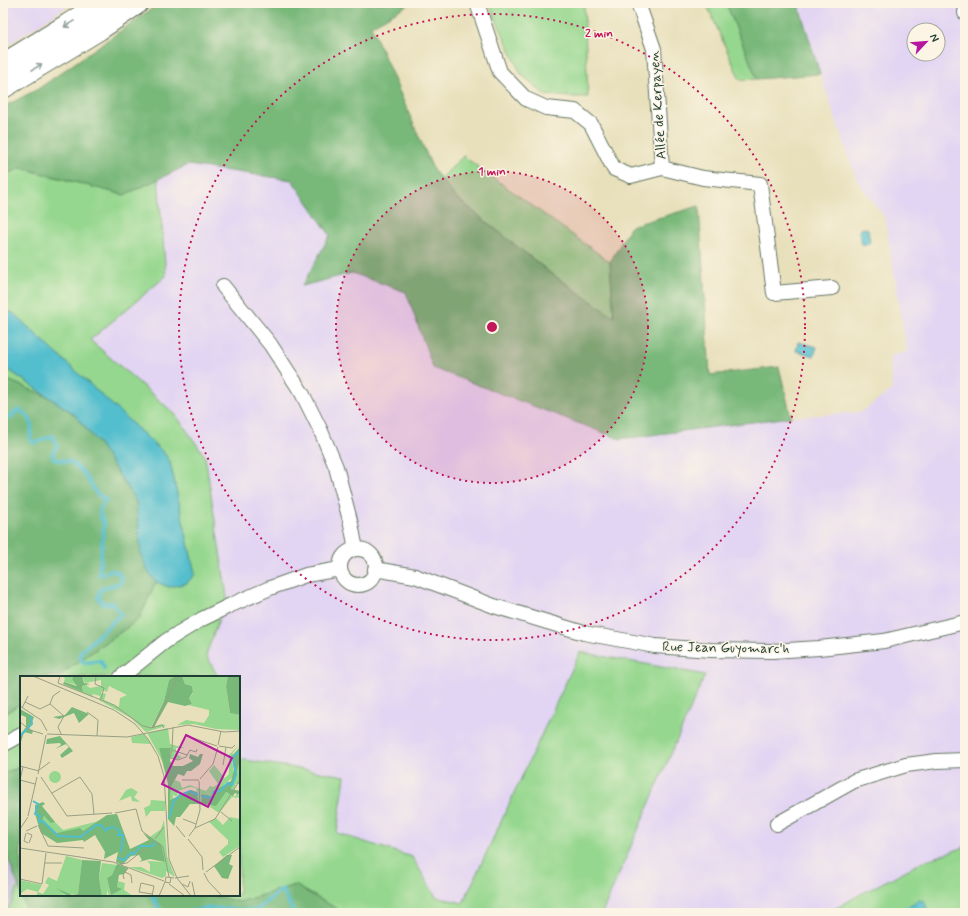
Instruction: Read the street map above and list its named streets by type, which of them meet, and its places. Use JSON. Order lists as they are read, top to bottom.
{
  "streets": {
    "street": ["Allée de Kerpayen", "Rue Jean Guyomarc'h"]
  },
  "north": "top right",
  "rings": ["2 min", "1 min"]
}
